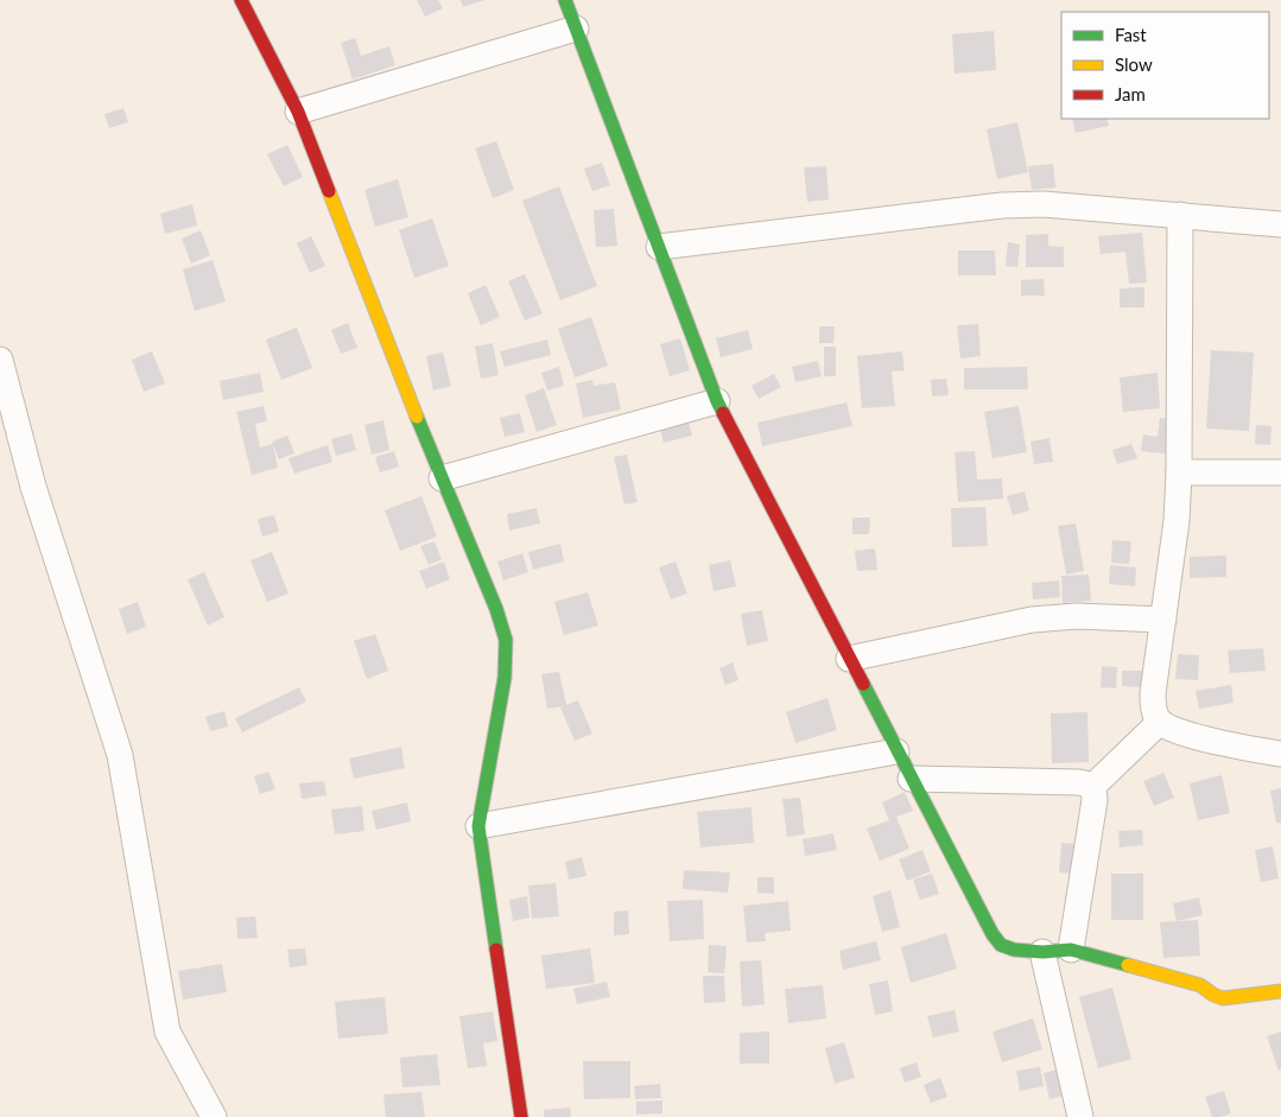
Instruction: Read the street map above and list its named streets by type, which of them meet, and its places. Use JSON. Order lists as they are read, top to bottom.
{
  "legend": ["Fast", "Slow", "Jam"]
}
